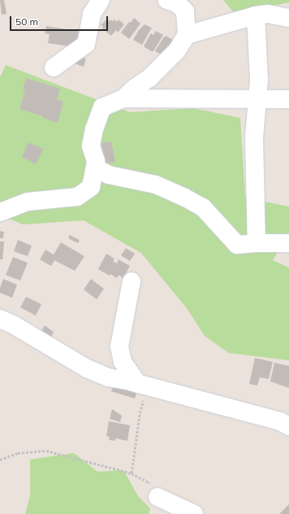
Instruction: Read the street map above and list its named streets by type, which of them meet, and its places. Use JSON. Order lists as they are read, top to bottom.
{
  "scale_bar": "50 m"
}
